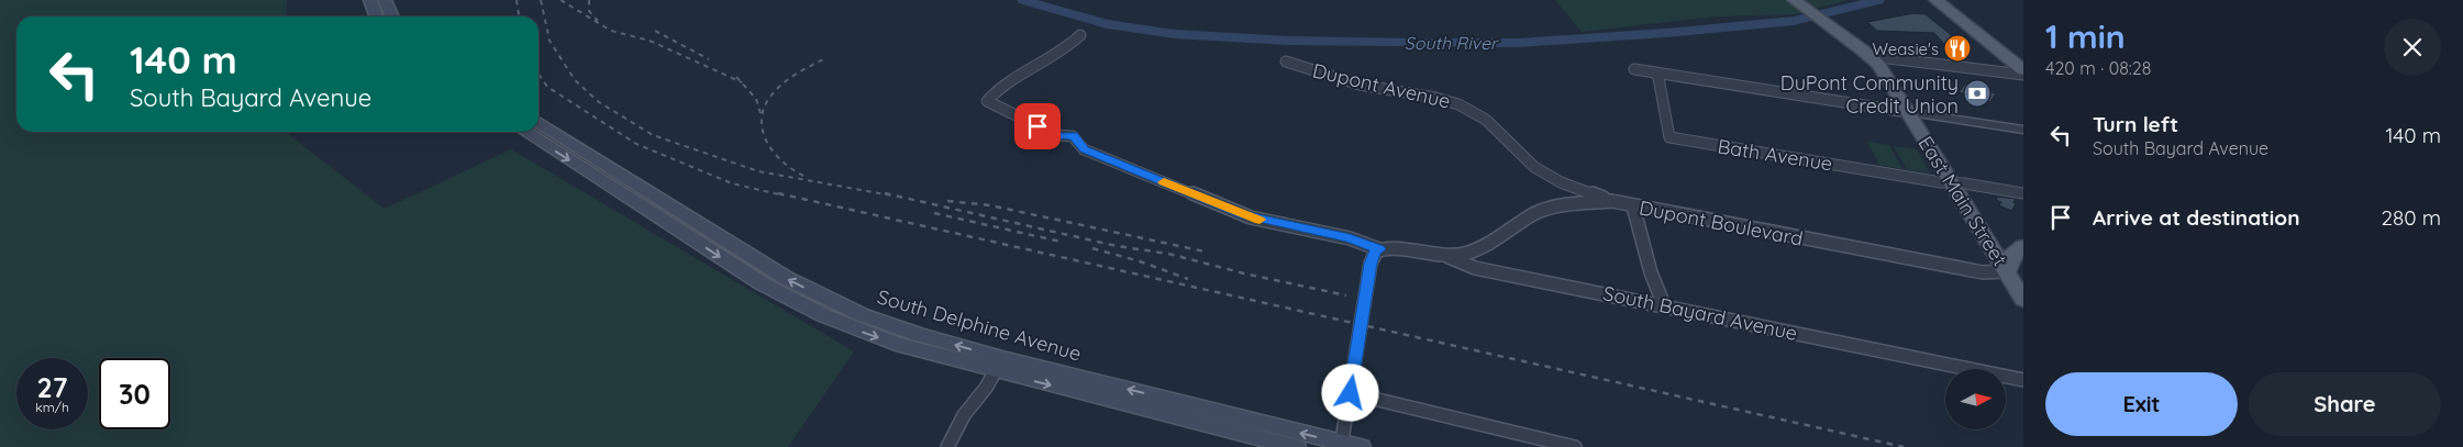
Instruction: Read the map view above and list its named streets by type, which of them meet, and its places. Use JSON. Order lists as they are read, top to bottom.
{
  "streets": {
    "main road": ["East Main Street", "South Delphine Avenue"],
    "street": [
      "Dupont Avenue",
      "Bath Avenue",
      "Dupont Boulevard",
      "South Bayard Avenue"
    ]
  },
  "crossings": [
    ["Dupont Avenue", "Dupont Boulevard"],
    ["Bath Avenue", "East Main Street"],
    ["East Main Street", "Dupont Boulevard"],
    ["Dupont Boulevard", "South Bayard Avenue"]
  ],
  "water": ["South River"],
  "places": {
    "restaurant": ["Weasie's"],
    "bank": ["DuPont Community Credit Union"]
  },
  "north": "right",
  "page": {
    "heading": ["1 min", "420 m · 08:28"],
    "turn": ["140 m", "South Bayard Avenue"],
    "list": [
      {
        "name": "Turn left",
        "note": "South Bayard Avenue",
        "value": "140 m"
      },
      {
        "name": "Arrive at destination",
        "value": "280 m"
      }
    ],
    "speed": "27 km/h",
    "limit": "30",
    "buttons": ["Exit", "Share"]
  }
}
